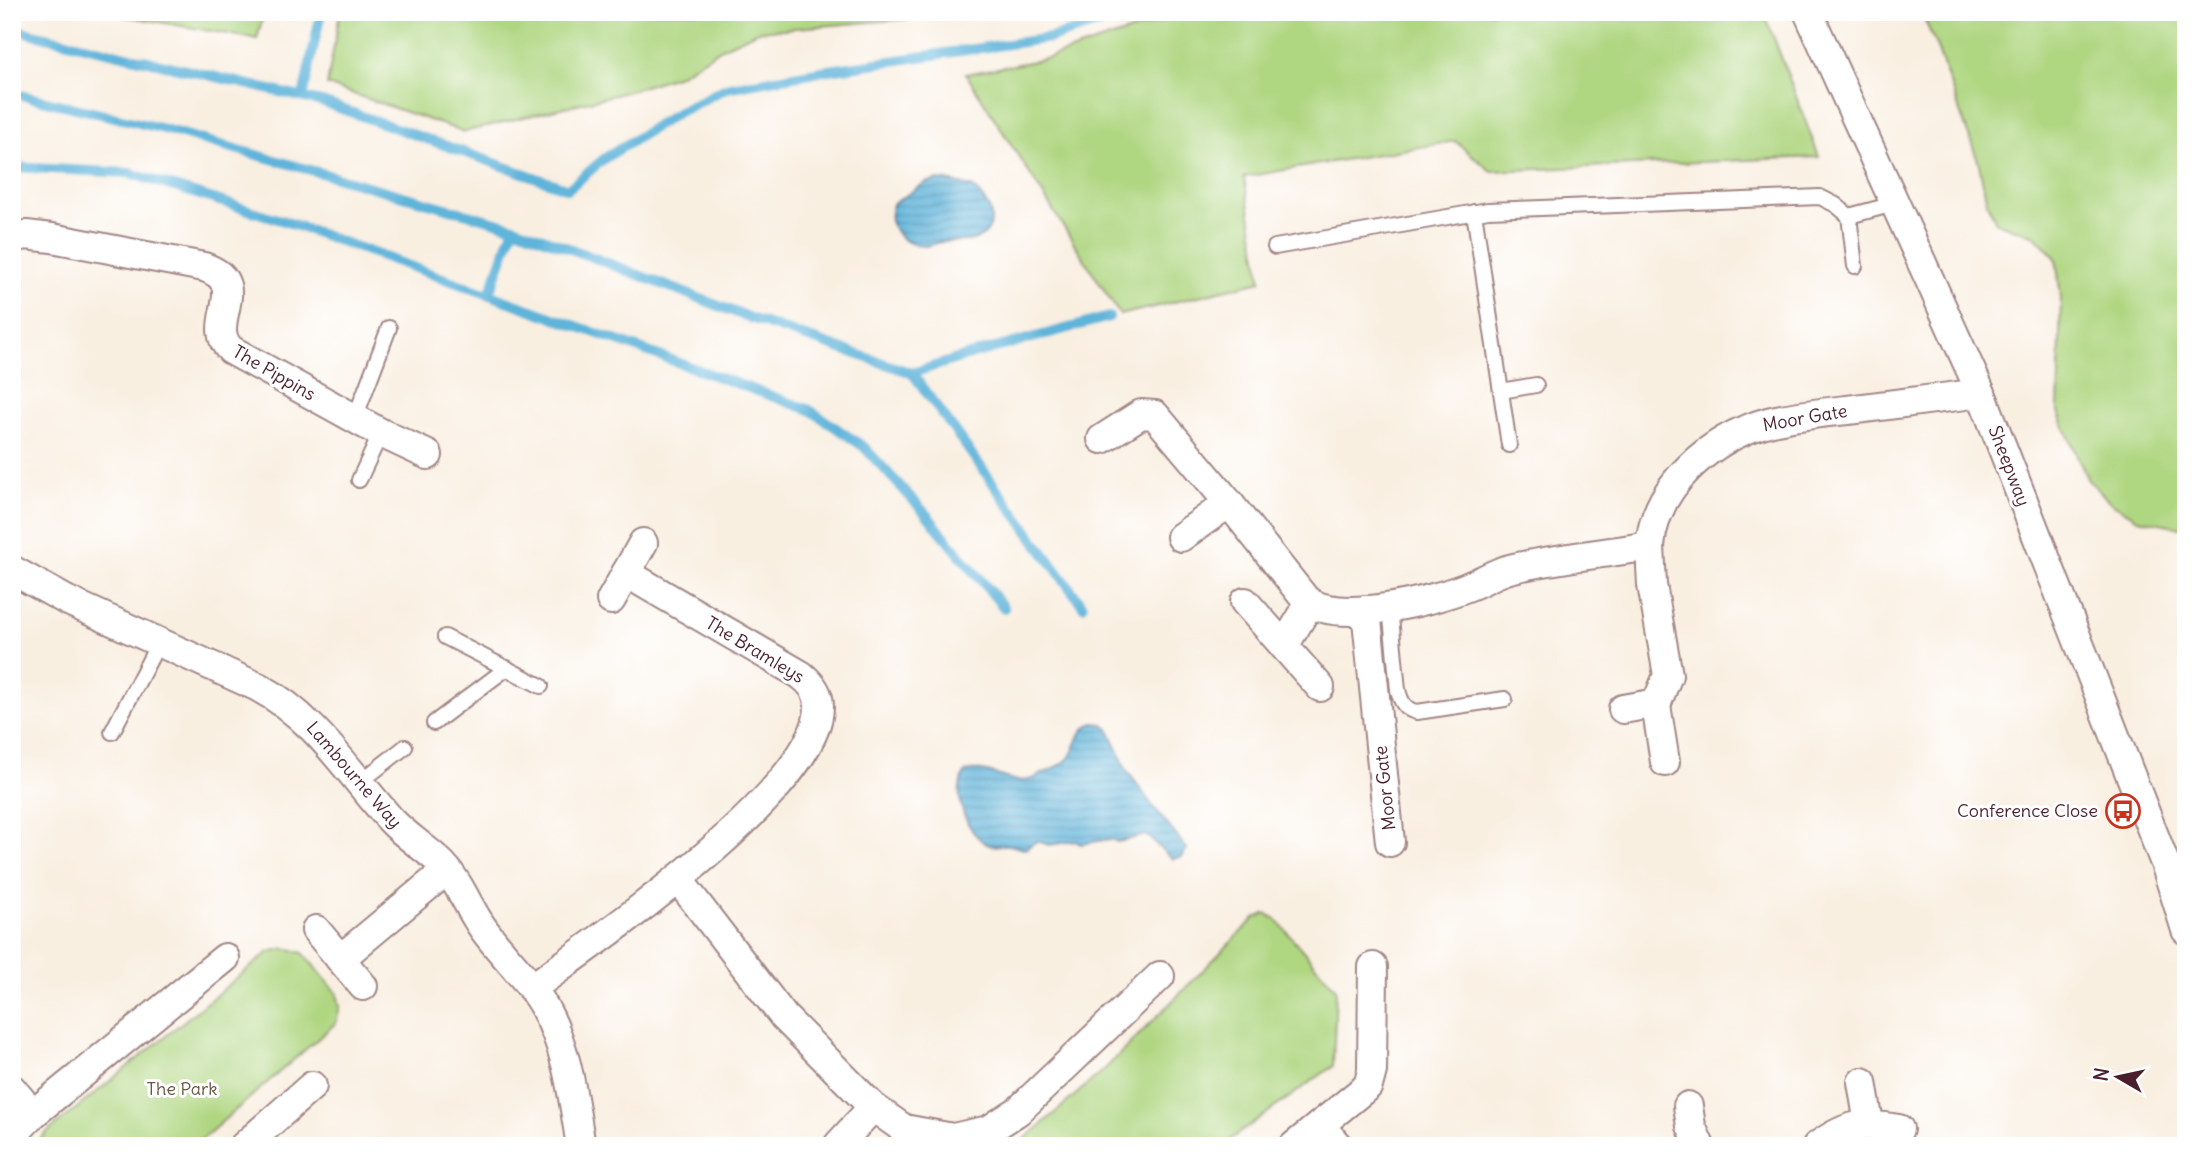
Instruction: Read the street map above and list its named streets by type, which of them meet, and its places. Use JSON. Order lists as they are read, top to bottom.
{
  "streets": {
    "street": [
      "The Pippins",
      "Moor Gate",
      "Sheepway",
      "The Bramleys",
      "Lambourne Way"
    ]
  },
  "crossings": [
    ["Moor Gate", "Sheepway"],
    ["The Bramleys", "Lambourne Way"]
  ],
  "parks": ["The Park"],
  "places": {
    "bus stop": ["Conference Close"]
  },
  "north": "left"
}
